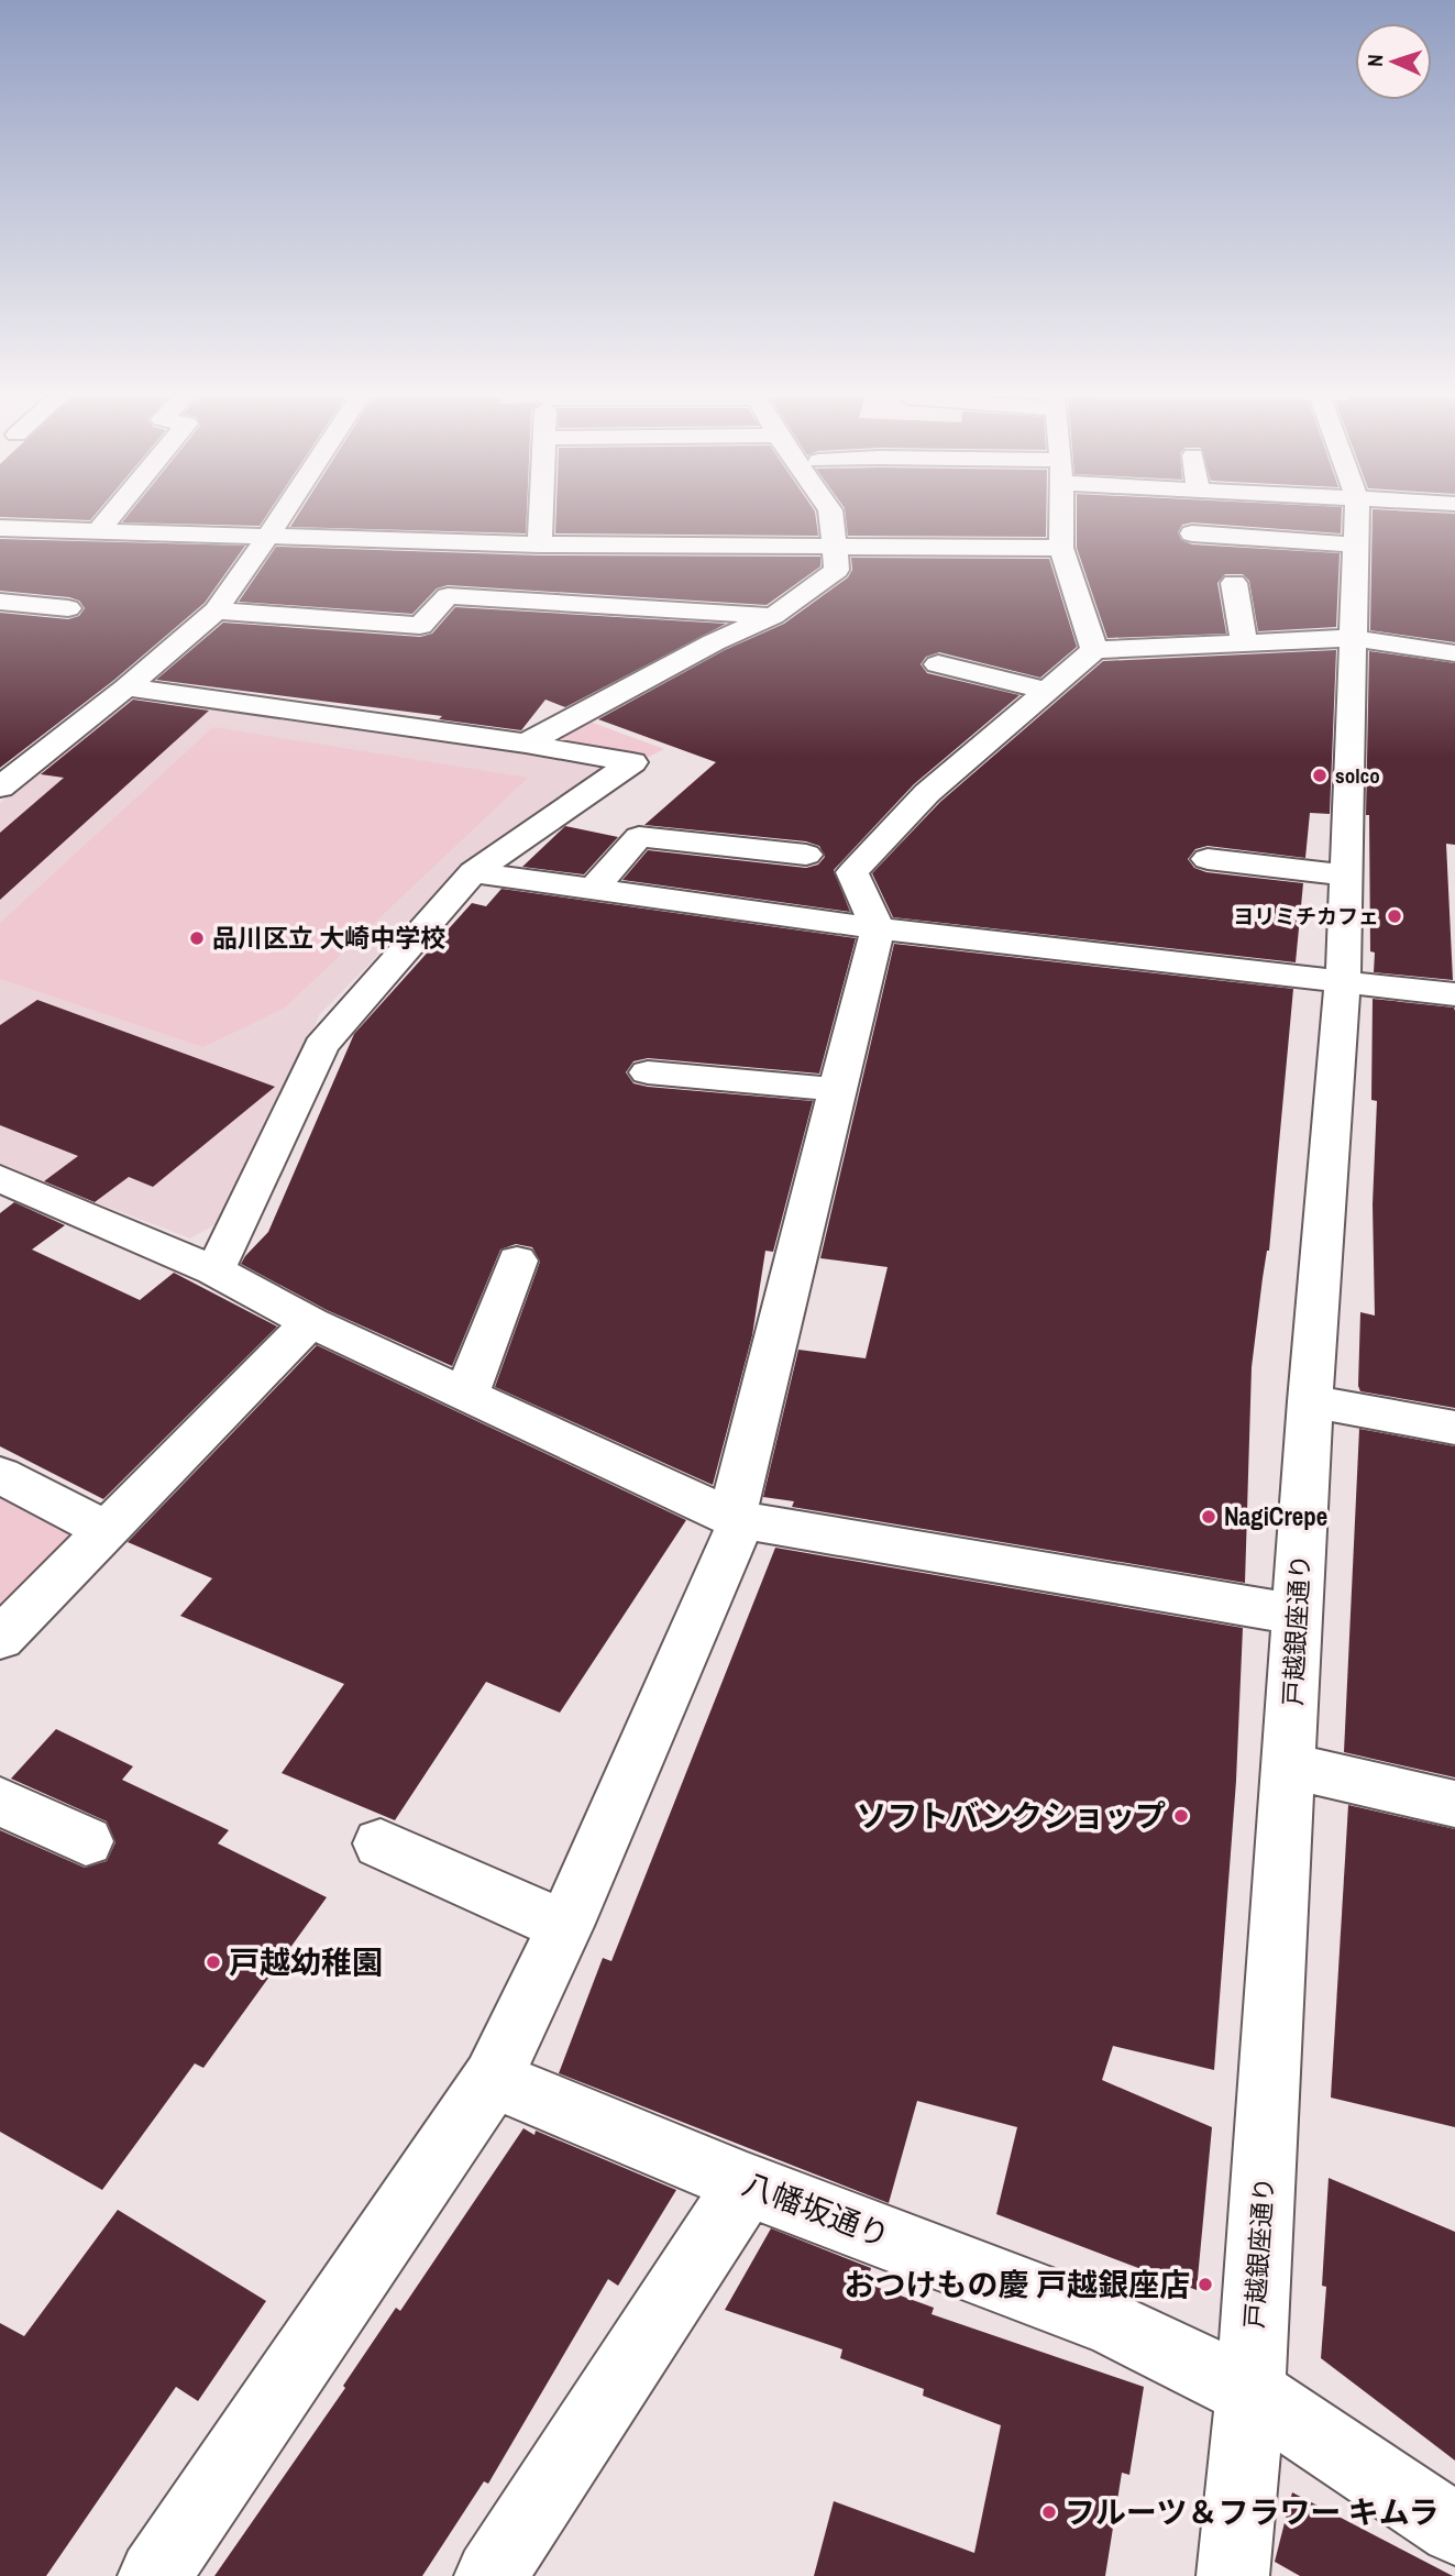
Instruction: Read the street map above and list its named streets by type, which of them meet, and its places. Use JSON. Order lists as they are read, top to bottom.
{
  "streets": {
    "street": ["戸越銀座通り", "八幡坂通り"]
  },
  "crossings": [
    ["戸越銀座通り", "八幡坂通り"]
  ],
  "places": [
    "solco",
    "ヨリミチカフェ",
    "品川区立 大崎中学校",
    "NagiCrepe",
    "ソフトバンクショップ",
    "戸越幼稚園",
    "おつけもの慶 戸越銀座店",
    "フルーツ＆フラワー キムラ"
  ],
  "north": "left"
}
